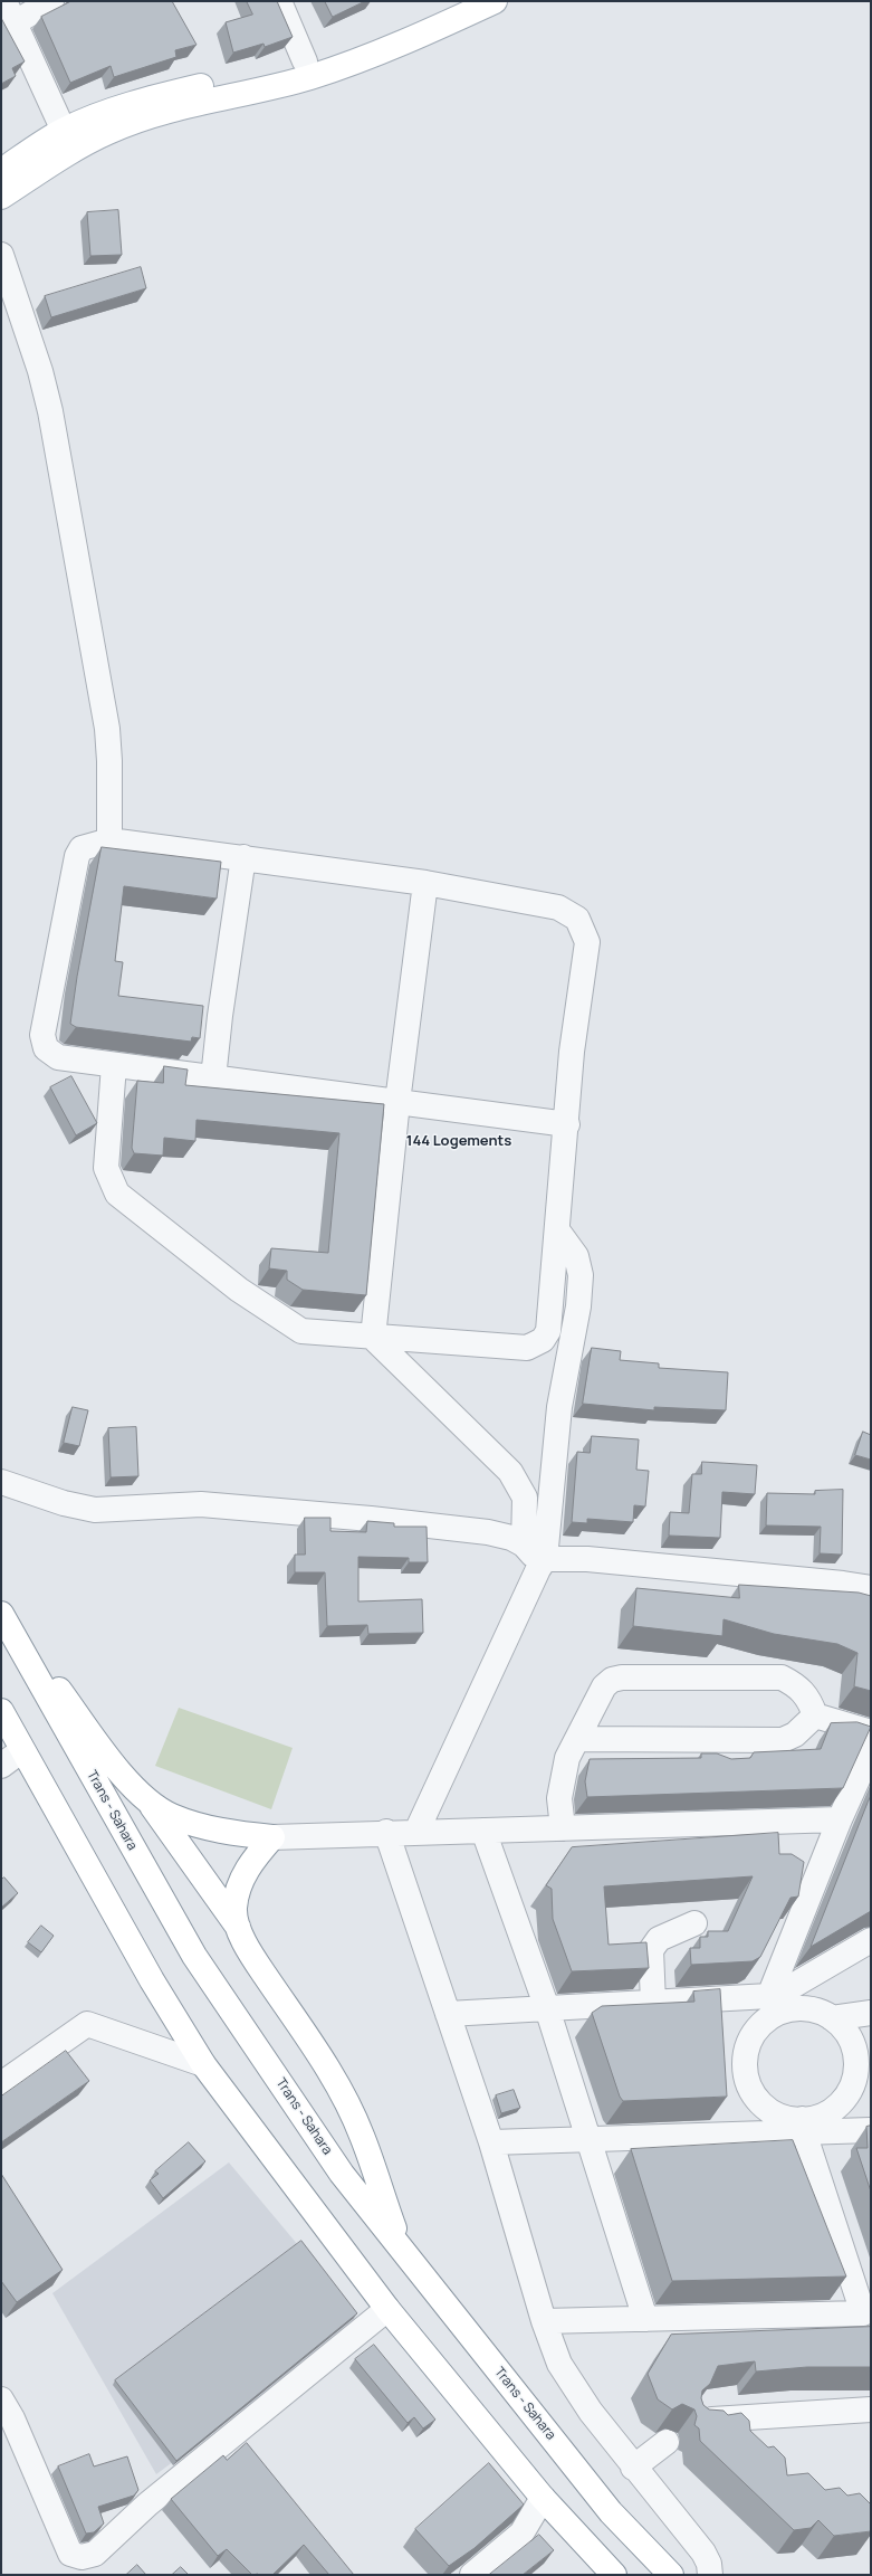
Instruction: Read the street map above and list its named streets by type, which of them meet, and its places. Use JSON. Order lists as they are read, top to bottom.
{
  "streets": {
    "main road": ["Trans - Sahara"]
  },
  "districts": ["144 Logements"]
}
